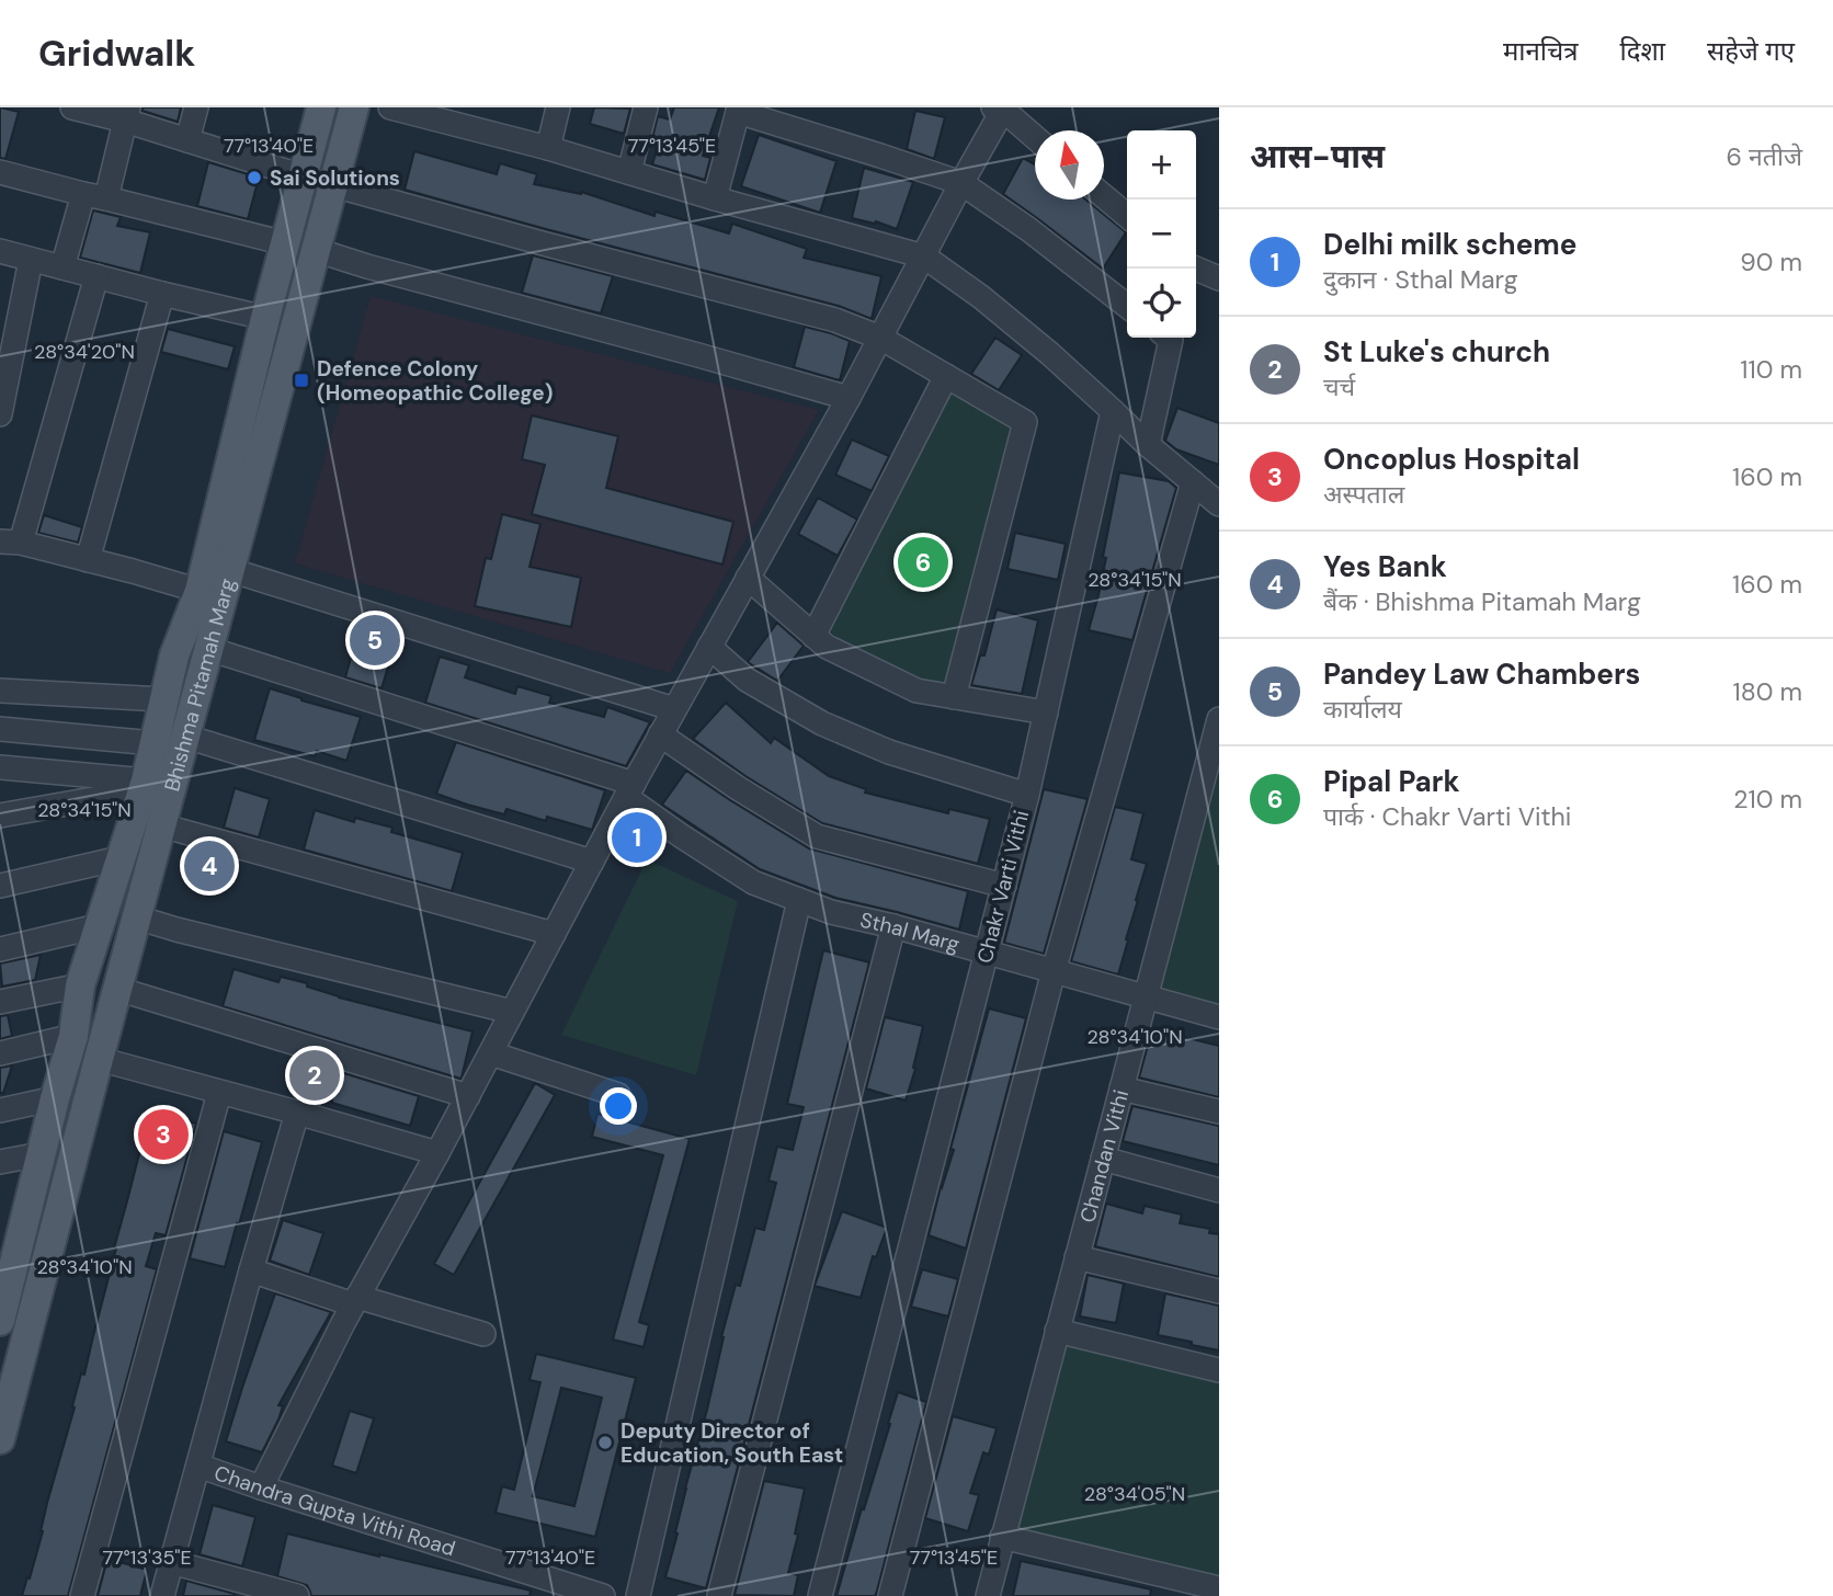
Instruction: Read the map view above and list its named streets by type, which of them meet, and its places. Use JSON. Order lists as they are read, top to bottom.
{
  "streets": {
    "main road": ["Bhishma Pitamah Marg"],
    "street": [
      "Chakr Varti Vithi",
      "Sthal Marg",
      "Chandan Vithi",
      "Chandra Gupta Vithi Road"
    ]
  },
  "crossings": [
    ["Bhishma Pitamah Marg", "Sthal Marg"],
    ["Chakr Varti Vithi", "Sthal Marg"],
    ["Sthal Marg", "Chandan Vithi"]
  ],
  "places": {
    "other": ["Sai Solutions", "Deputy Director of Education, South East"],
    "transit": ["Defence Colony (Homeopathic College)"]
  },
  "north": "top",
  "page": {
    "header": "Gridwalk",
    "nav": ["मानचित्र", "दिशा", "सहेजे गए"],
    "heading": ["आस-पास", "6 नतीजे"],
    "map_buttons": ["+", "−"],
    "list": [
      {
        "mark": "1",
        "name": "Delhi milk scheme",
        "note": "दुकान · Sthal Marg",
        "value": "90 m"
      },
      {
        "mark": "2",
        "name": "St Luke's church",
        "note": "चर्च",
        "value": "110 m"
      },
      {
        "mark": "3",
        "name": "Oncoplus Hospital",
        "note": "अस्पताल",
        "value": "160 m"
      },
      {
        "mark": "4",
        "name": "Yes Bank",
        "note": "बैंक · Bhishma Pitamah Marg",
        "value": "160 m"
      },
      {
        "mark": "5",
        "name": "Pandey Law Chambers",
        "note": "कार्यालय",
        "value": "180 m"
      },
      {
        "mark": "6",
        "name": "Pipal Park",
        "note": "पार्क · Chakr Varti Vithi",
        "value": "210 m"
      }
    ],
    "pins": [
      "6",
      "5",
      "1",
      "4",
      "2",
      "3"
    ]
  },
  "coordinates": [
    "77°13'40\"E",
    "77°13'45\"E",
    "28°34'20\"N",
    "28°34'15\"N",
    "28°34'10\"N",
    "28°34'05\"N",
    "77°13'35\"E"
  ]
}
